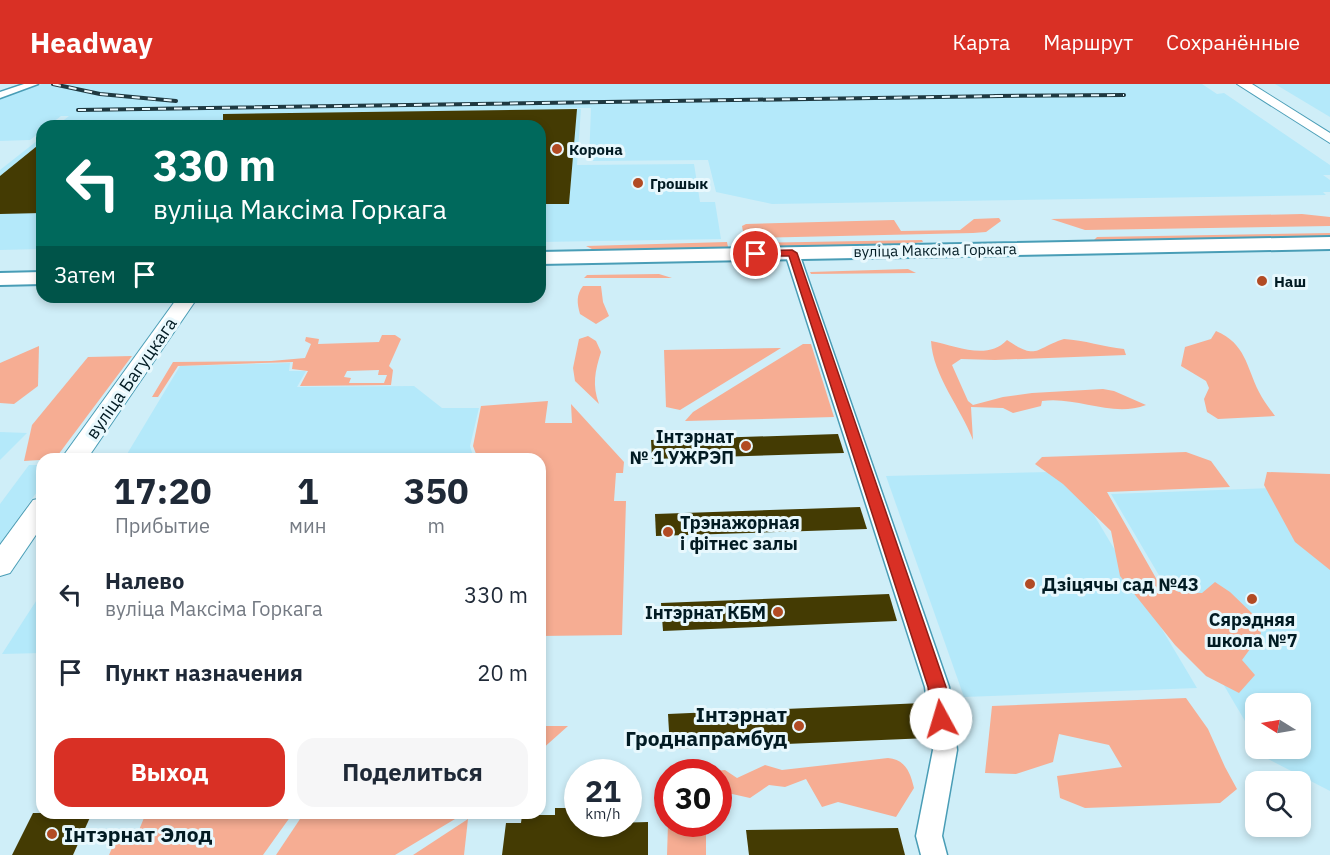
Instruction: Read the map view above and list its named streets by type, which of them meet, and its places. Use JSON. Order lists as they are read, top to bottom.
{
  "streets": {
    "main road": ["вуліца Максіма Горкага", "вуліца Багуцкага"]
  },
  "places": [
    "Корона",
    "Грошык",
    "Наш",
    "Інтэрнат № 1 УЖРЭП",
    "Трэнажорная і фітнес залы",
    "Дзіцячы сад №43",
    "Сярэдняя школа №7",
    "Інтэрнат КБМ",
    "Інтэрнат Гроднапрамбуд",
    "Інтэрнат Элод"
  ],
  "north": "left",
  "page": {
    "header": "Headway",
    "nav": ["Карта", "Маршрут", "Сохранённые"],
    "turn": ["330 m", "вуліца Максіма Горкага"],
    "then": "Затем",
    "eta": [
      "17:20",
      "Прибытие",
      "1",
      "мин",
      "350",
      "m"
    ],
    "list": [
      {
        "name": "Налево",
        "note": "вуліца Максіма Горкага",
        "value": "330 m"
      },
      {
        "name": "Пункт назначения",
        "value": "20 m"
      }
    ],
    "buttons": ["Выход", "Поделиться"],
    "speed": "21 km/h",
    "limit": "30"
  }
}
